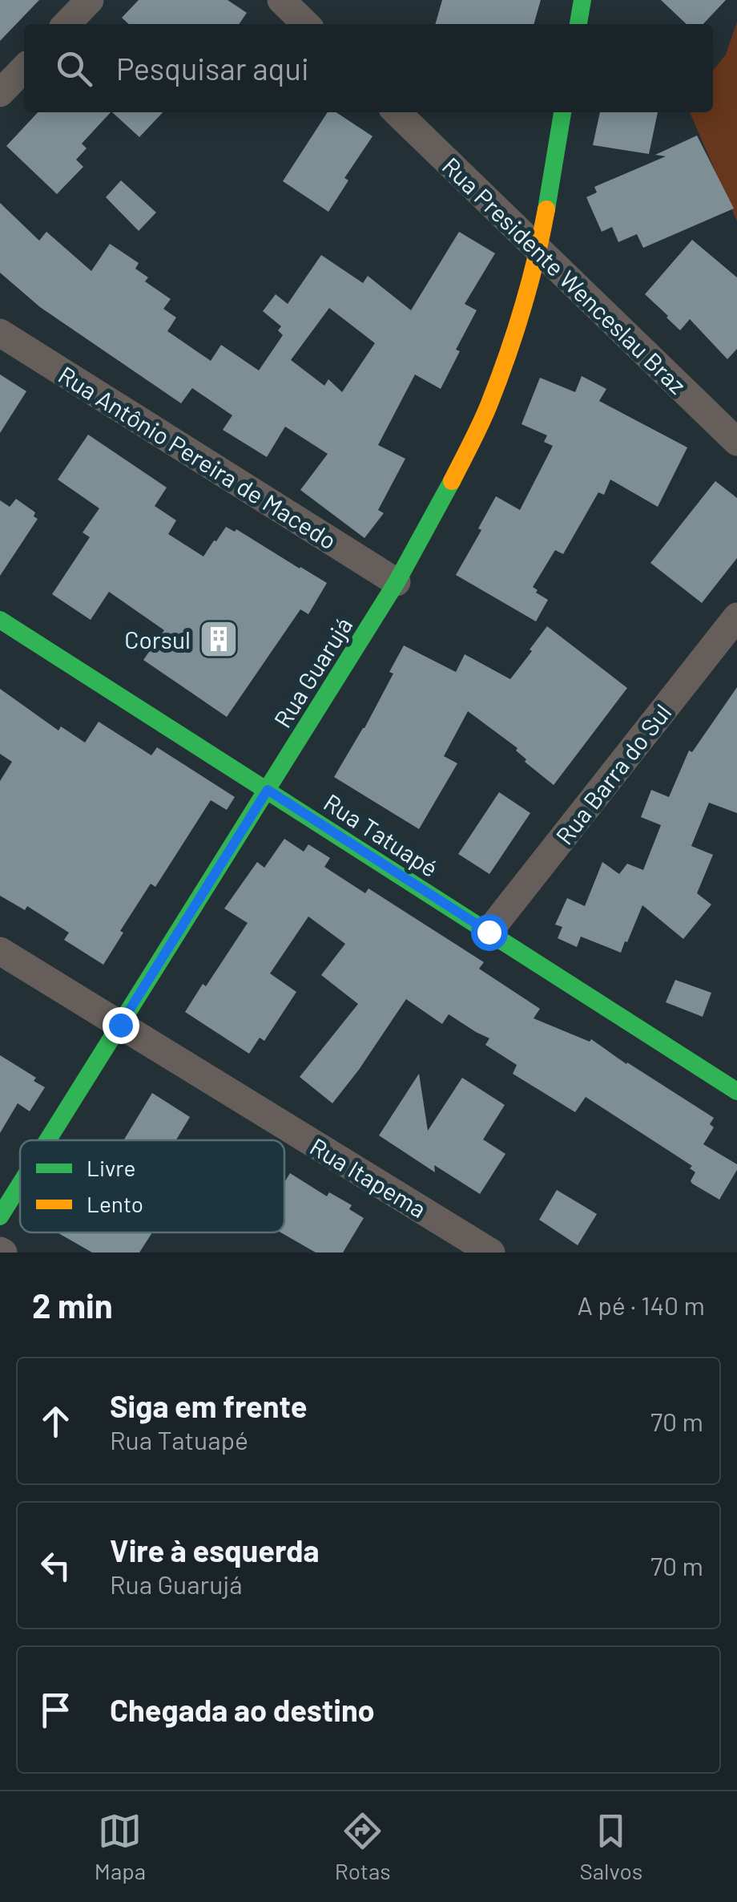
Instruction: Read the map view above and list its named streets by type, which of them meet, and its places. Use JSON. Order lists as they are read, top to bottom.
{
  "streets": {
    "street": [
      "Rua Presidente Wenceslau Braz",
      "Rua Antônio Pereira de Macedo",
      "Rua Guarujá",
      "Rua Barra do Sul",
      "Rua Tatuapé",
      "Rua Itapema"
    ]
  },
  "crossings": [
    ["Rua Presidente Wenceslau Braz", "Rua Guarujá"],
    ["Rua Antônio Pereira de Macedo", "Rua Guarujá"],
    ["Rua Guarujá", "Rua Tatuapé"],
    ["Rua Guarujá", "Rua Itapema"],
    ["Rua Barra do Sul", "Rua Tatuapé"]
  ],
  "places": {
    "building": ["Corsul"]
  },
  "legend": ["Livre", "Lento"],
  "page": {
    "search": "Pesquisar aqui",
    "heading": ["2 min", "A pé · 140 m"],
    "list": [
      ["Siga em frente", "Rua Tatuapé", "70 m"],
      ["Vire à esquerda", "Rua Guarujá", "70 m"],
      "Chegada ao destino"
    ],
    "nav": ["Mapa", "Rotas", "Salvos"]
  }
}
